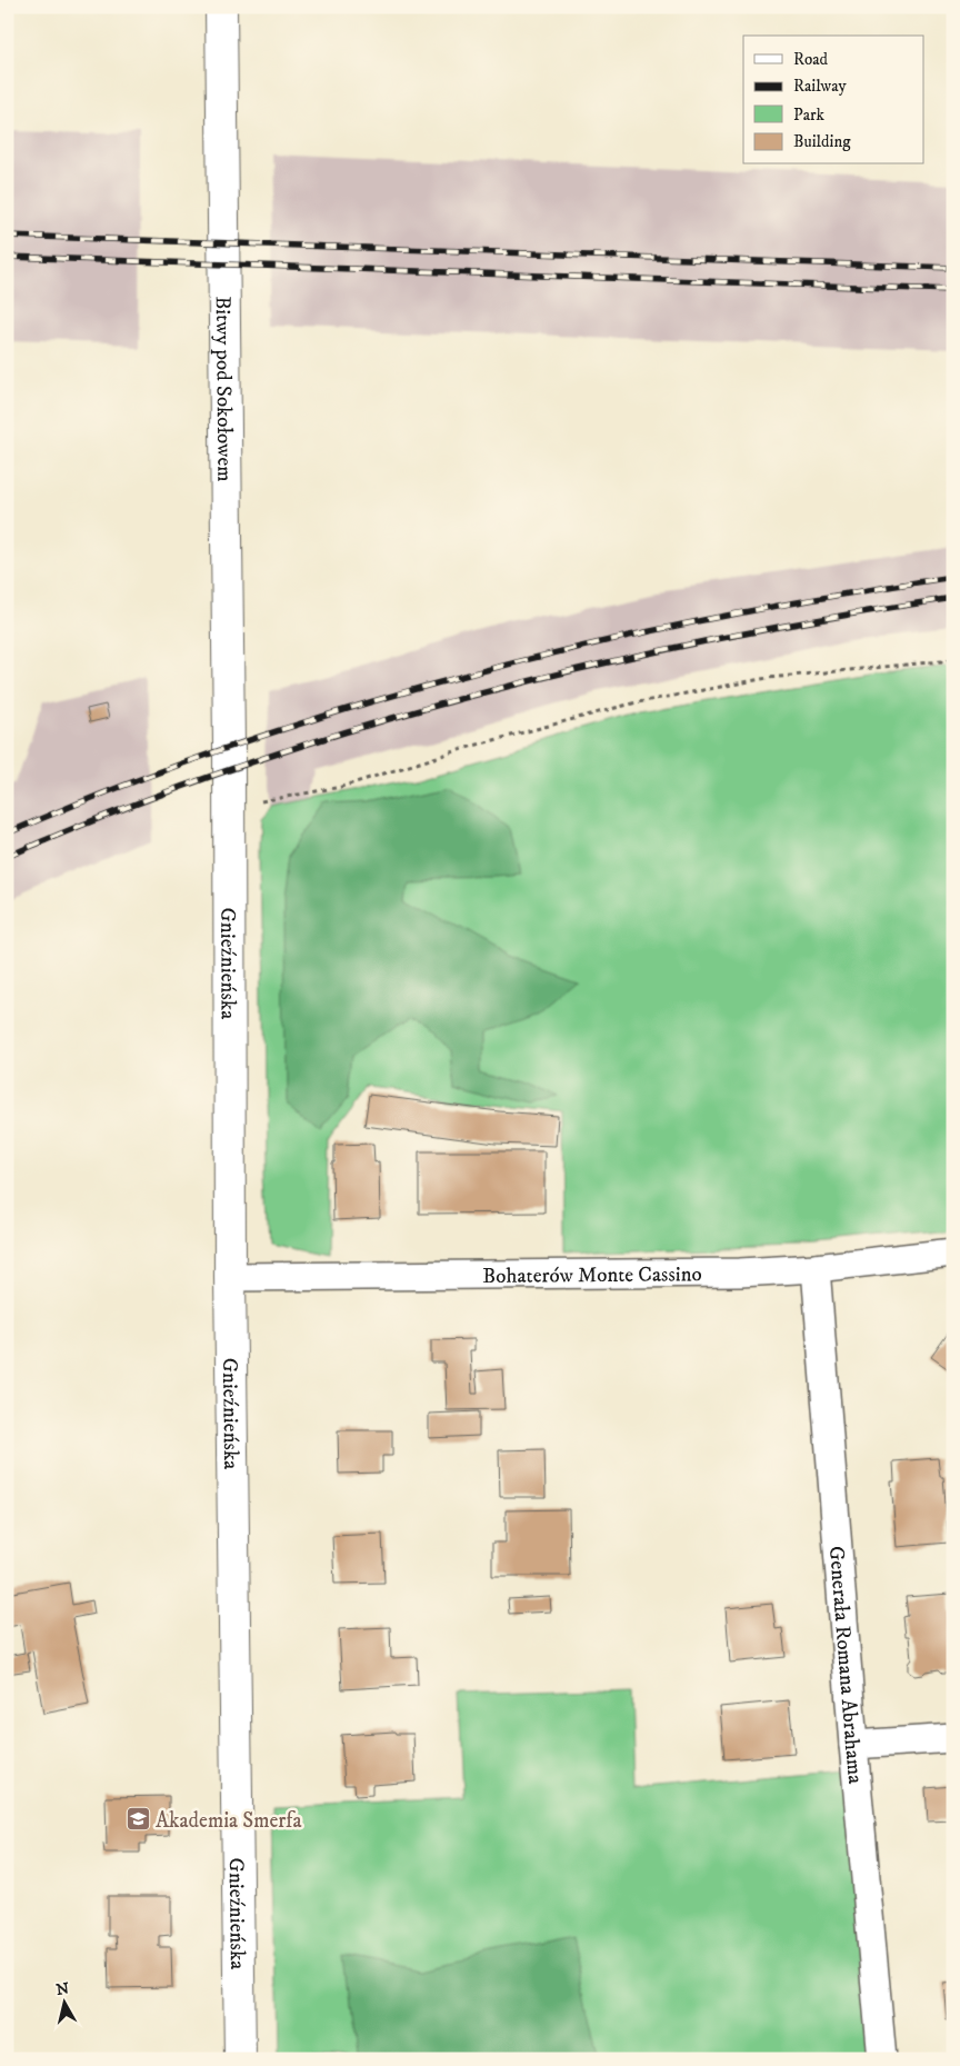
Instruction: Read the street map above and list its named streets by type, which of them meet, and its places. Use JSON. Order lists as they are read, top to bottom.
{
  "streets": {
    "street": [
      "Bitwy pod Sokołowem",
      "Gnieźnieńska",
      "Bohaterów Monte Cassino",
      "Generała Romana Abrahama"
    ]
  },
  "crossings": [
    ["Bitwy pod Sokołowem", "Gnieźnieńska"],
    ["Gnieźnieńska", "Bohaterów Monte Cassino"],
    ["Bohaterów Monte Cassino", "Generała Romana Abrahama"]
  ],
  "places": {
    "school or university": ["Akademia Smerfa"]
  },
  "legend": [
    "Road",
    "Railway",
    "Park",
    "Building"
  ],
  "north": "top"
}
